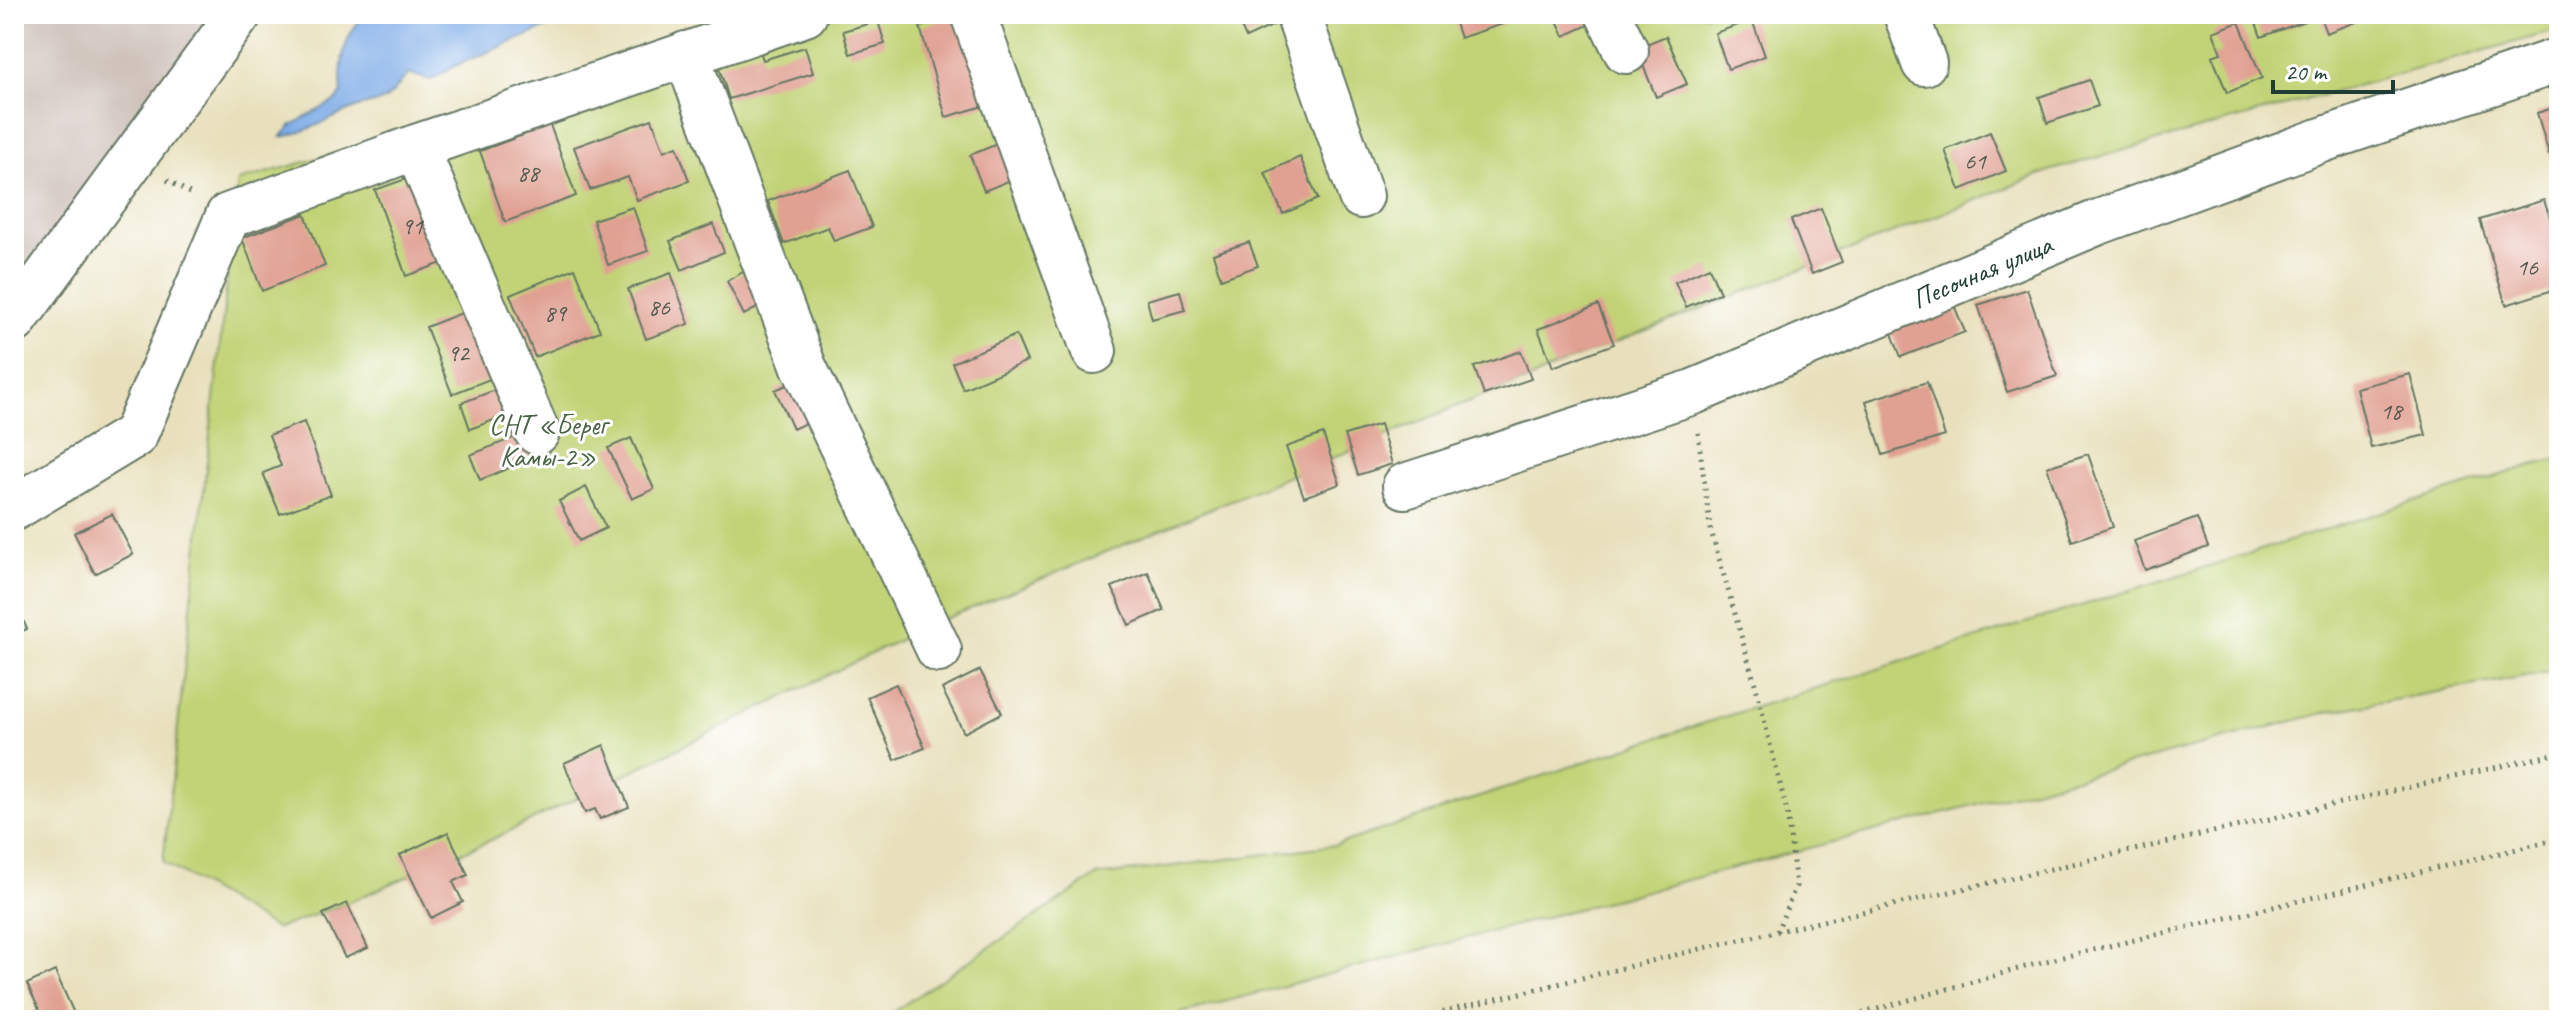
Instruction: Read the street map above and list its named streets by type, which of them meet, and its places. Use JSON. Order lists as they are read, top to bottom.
{
  "streets": {
    "lane": ["Песочная улица"]
  },
  "parks": ["СНТ «Берег Камы-2»"],
  "house_numbers": [
    "61",
    "88",
    "91",
    "16",
    "86",
    "89",
    "92",
    "18"
  ],
  "scale_bar": "20 m"
}
